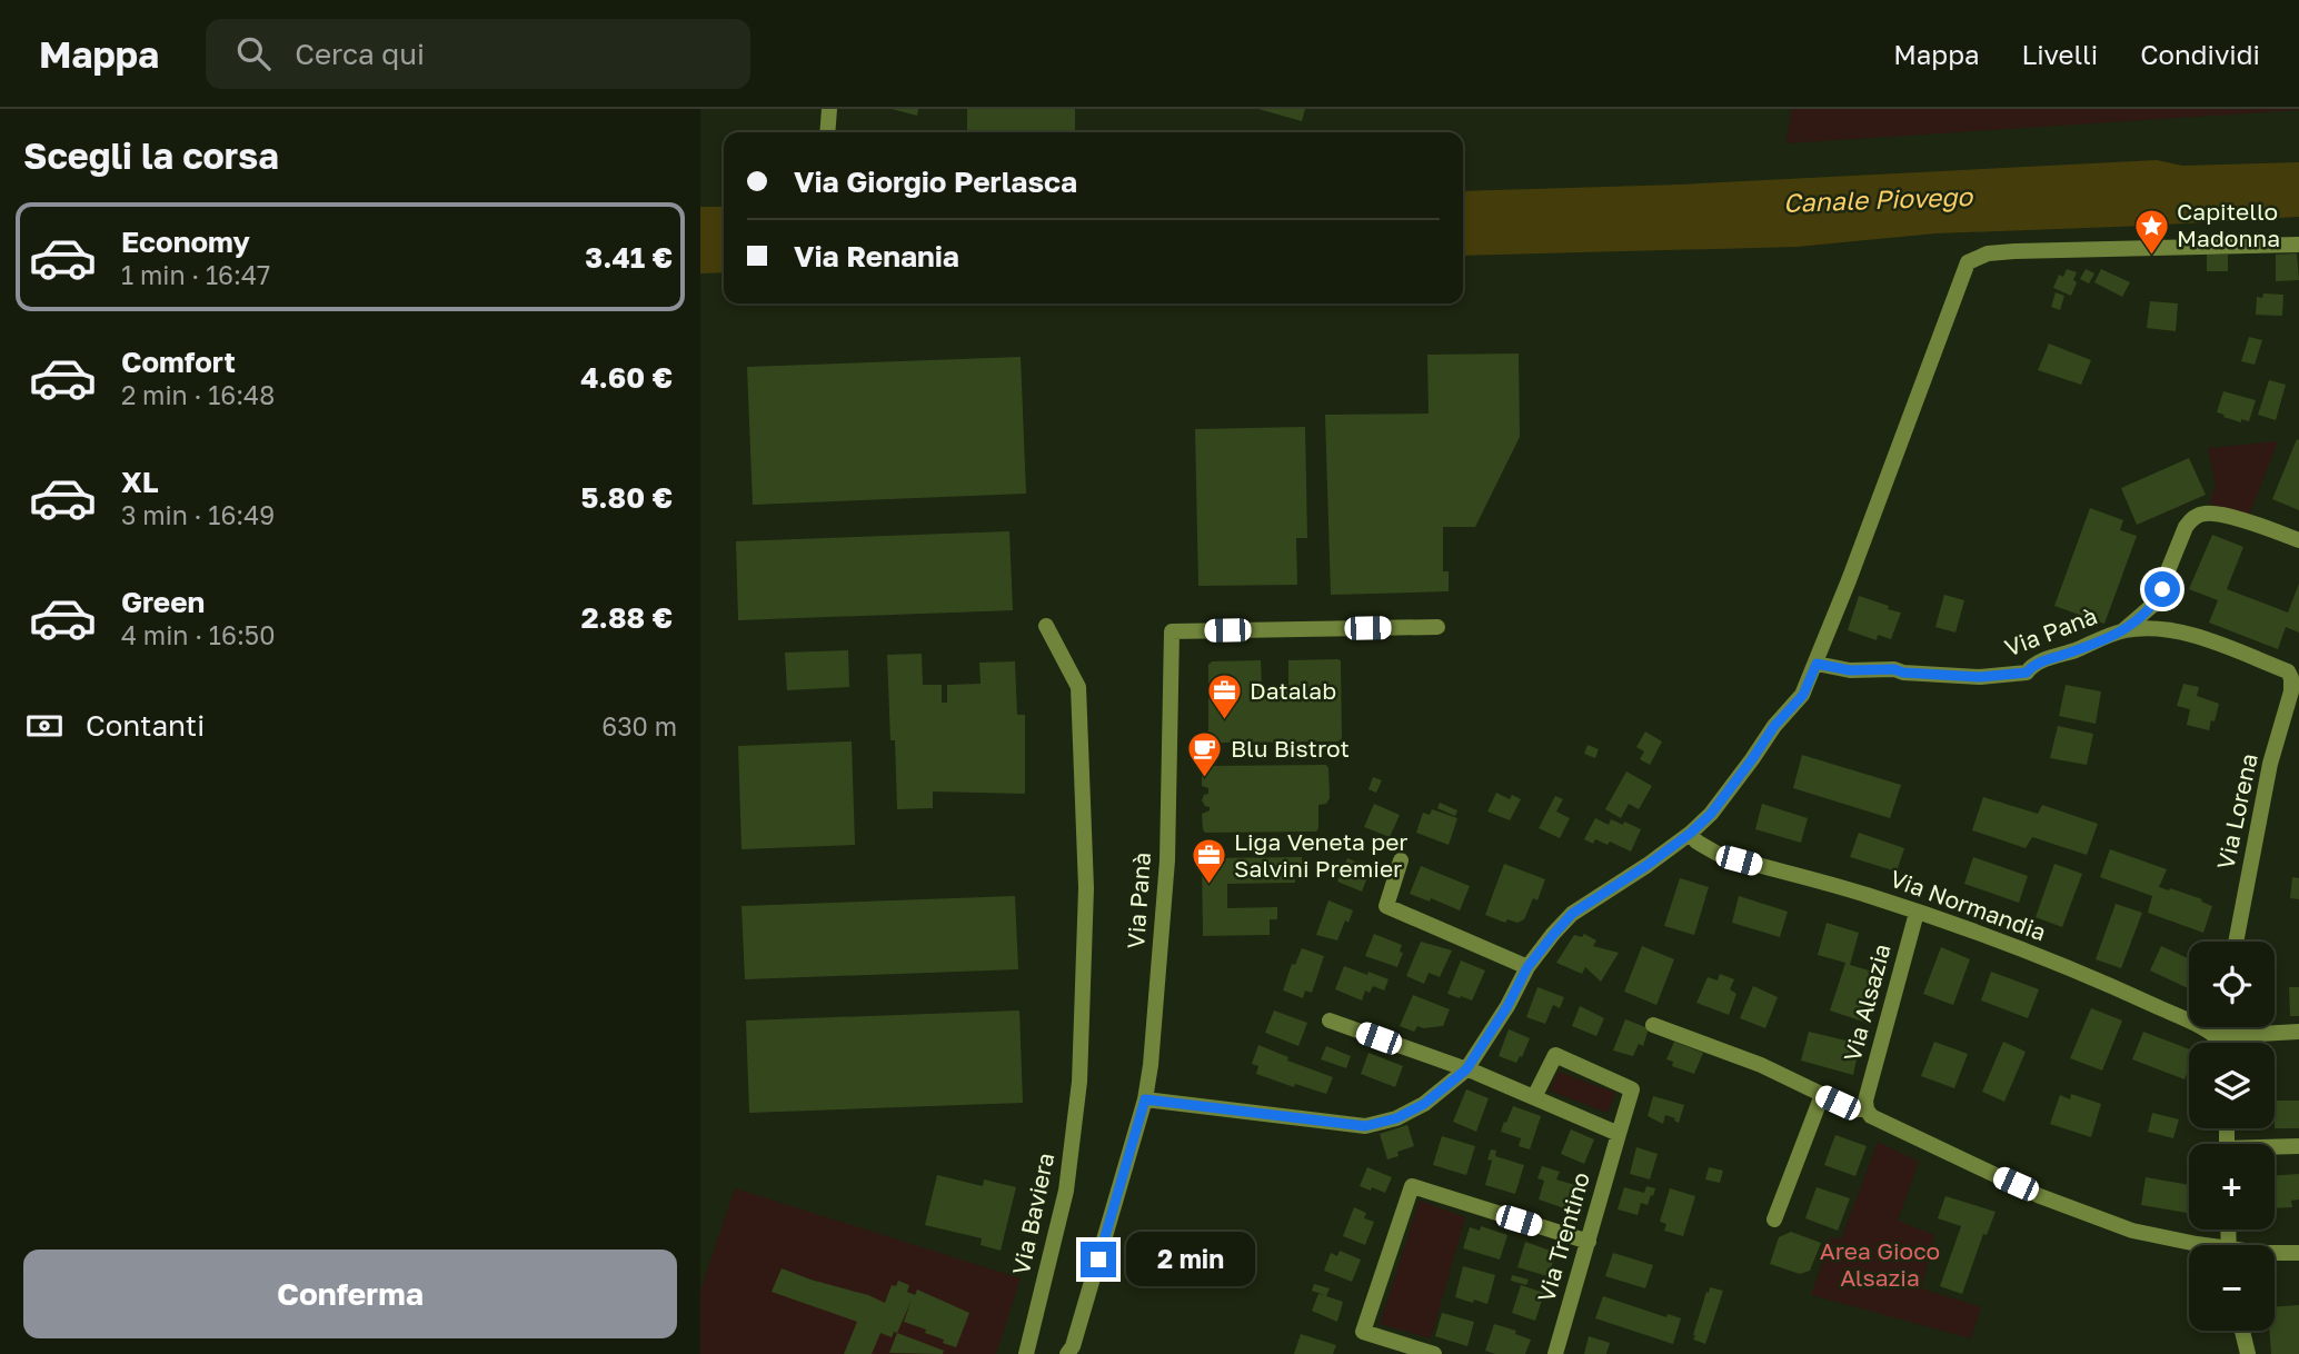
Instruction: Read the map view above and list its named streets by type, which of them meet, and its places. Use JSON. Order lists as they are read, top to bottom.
{
  "streets": {
    "street": [
      "Via Panà",
      "Via Lorena",
      "Via Normandia",
      "Via Alsazia",
      "Via Baviera",
      "Via Trentino"
    ]
  },
  "crossings": [
    ["Via Panà", "Via Lorena"],
    ["Via Normandia", "Via Alsazia"]
  ],
  "water": ["Canale Piovego"],
  "parks": ["Area Gioco Alsazia"],
  "places": {
    "place": ["Capitello Madonna"],
    "office": ["Datalab", "Liga Veneta per Salvini Premier"],
    "cafe": ["Blu Bistrot"]
  },
  "page": {
    "header": "Mappa",
    "search": "Cerca qui",
    "nav": ["Mappa", "Livelli", "Condividi"],
    "heading": "Scegli la corsa",
    "banner": ["Via Giorgio Perlasca", "Via Renania"],
    "list": [
      {
        "name": "Economy",
        "note": "1 min · 16:47",
        "value": "3.41 €"
      },
      {
        "name": "Comfort",
        "note": "2 min · 16:48",
        "value": "4.60 €"
      },
      {
        "name": "XL",
        "note": "3 min · 16:49",
        "value": "5.80 €"
      },
      {
        "name": "Green",
        "note": "4 min · 16:50",
        "value": "2.88 €"
      }
    ],
    "pay": ["Contanti", "630 m"],
    "map_buttons": ["+", "−"],
    "bubble": "2 min",
    "buttons": "Conferma"
  }
}
